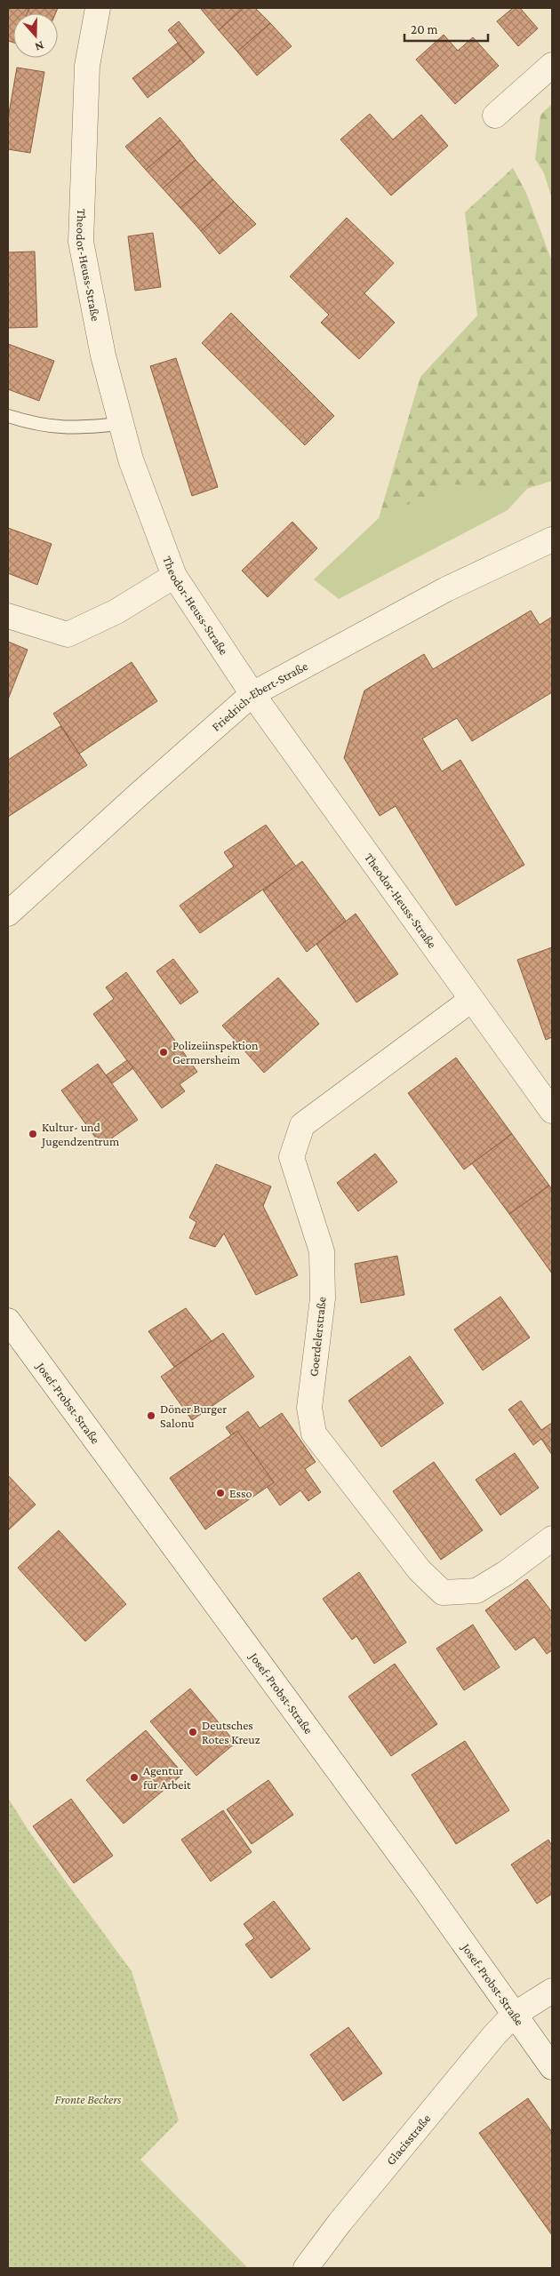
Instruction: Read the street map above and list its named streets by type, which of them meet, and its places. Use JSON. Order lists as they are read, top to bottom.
{
  "streets": {
    "street": [
      "Theodor-Heuss-Straße",
      "Friedrich-Ebert-Straße",
      "Goerdelerstraße",
      "Josef-Probst-Straße",
      "Glacisstraße"
    ]
  },
  "crossings": [
    ["Theodor-Heuss-Straße", "Friedrich-Ebert-Straße"],
    ["Theodor-Heuss-Straße", "Goerdelerstraße"],
    ["Josef-Probst-Straße", "Glacisstraße"]
  ],
  "parks": ["Fronte Beckers"],
  "places": [
    "Polizeiinspektion Germersheim",
    "Kultur- und Jugendzentrum",
    "Döner Burger Salonu",
    "Esso",
    "Deutsches Rotes Kreuz",
    "Agentur für Arbeit"
  ],
  "scale_bar": "20 m",
  "north": "bottom"
}
